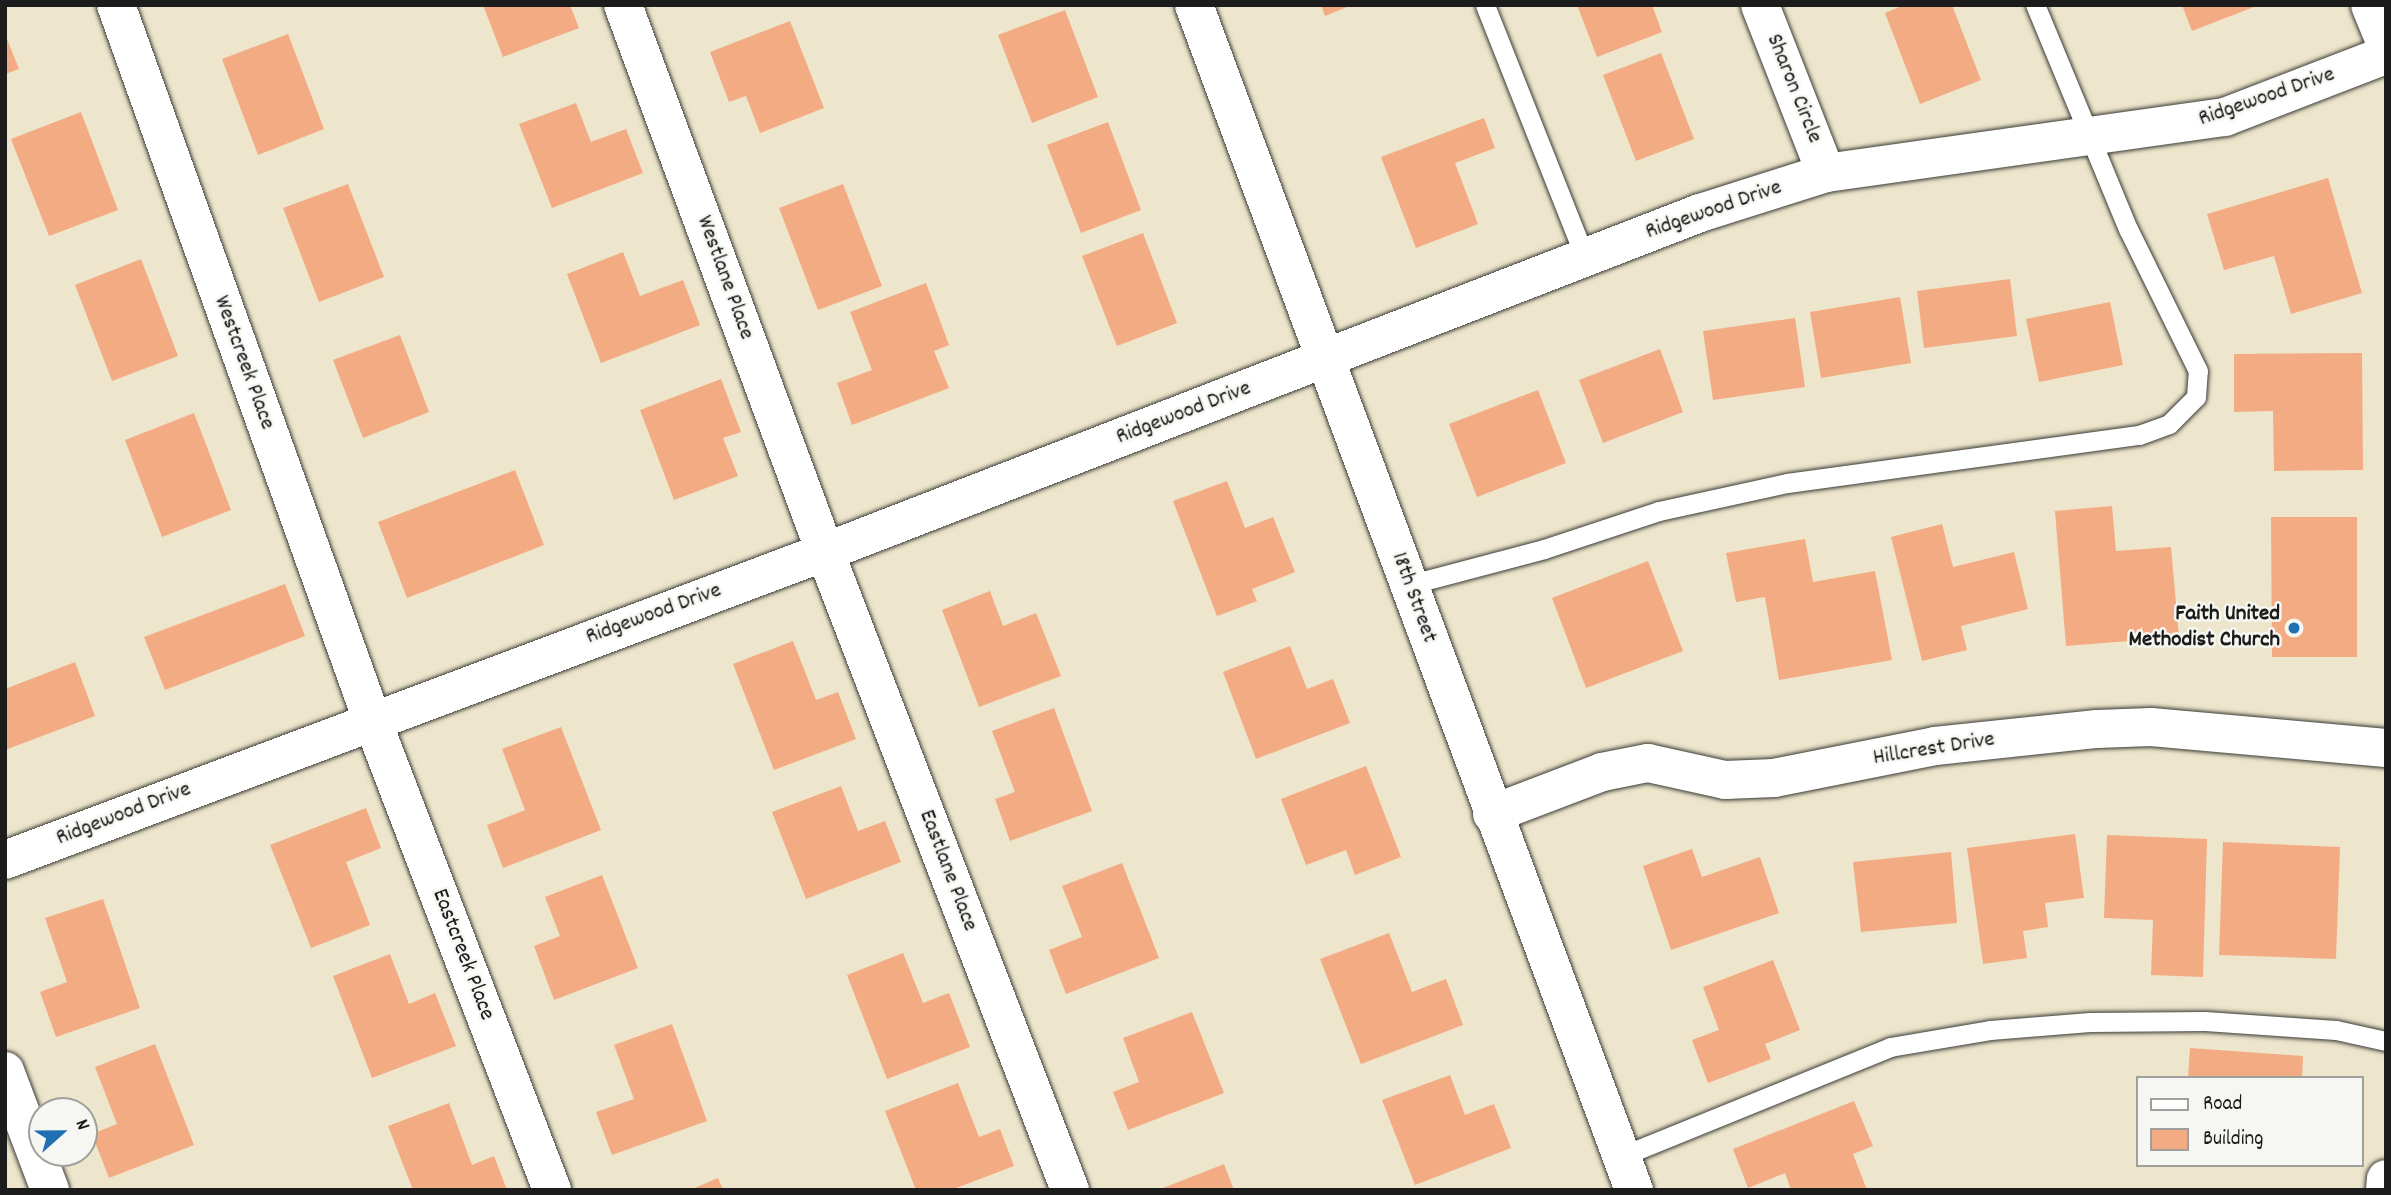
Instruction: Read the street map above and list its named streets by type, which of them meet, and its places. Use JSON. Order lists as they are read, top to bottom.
{
  "streets": {
    "street": [
      "Sharon Circle",
      "Ridgewood Drive",
      "Westlane Place",
      "Westcreek Place",
      "18th Street",
      "Hillcrest Drive",
      "Eastlane Place",
      "Eastcreek Place"
    ]
  },
  "crossings": [
    ["Sharon Circle", "Ridgewood Drive"],
    ["Ridgewood Drive", "Westlane Place"],
    ["Ridgewood Drive", "Westcreek Place"],
    ["Ridgewood Drive", "18th Street"],
    ["Ridgewood Drive", "Eastlane Place"],
    ["Ridgewood Drive", "Eastcreek Place"],
    ["Westlane Place", "Eastlane Place"],
    ["Westcreek Place", "Eastcreek Place"],
    ["18th Street", "Hillcrest Drive"]
  ],
  "places": ["Faith United Methodist Church"],
  "legend": ["Road", "Building"],
  "north": "right"
}
